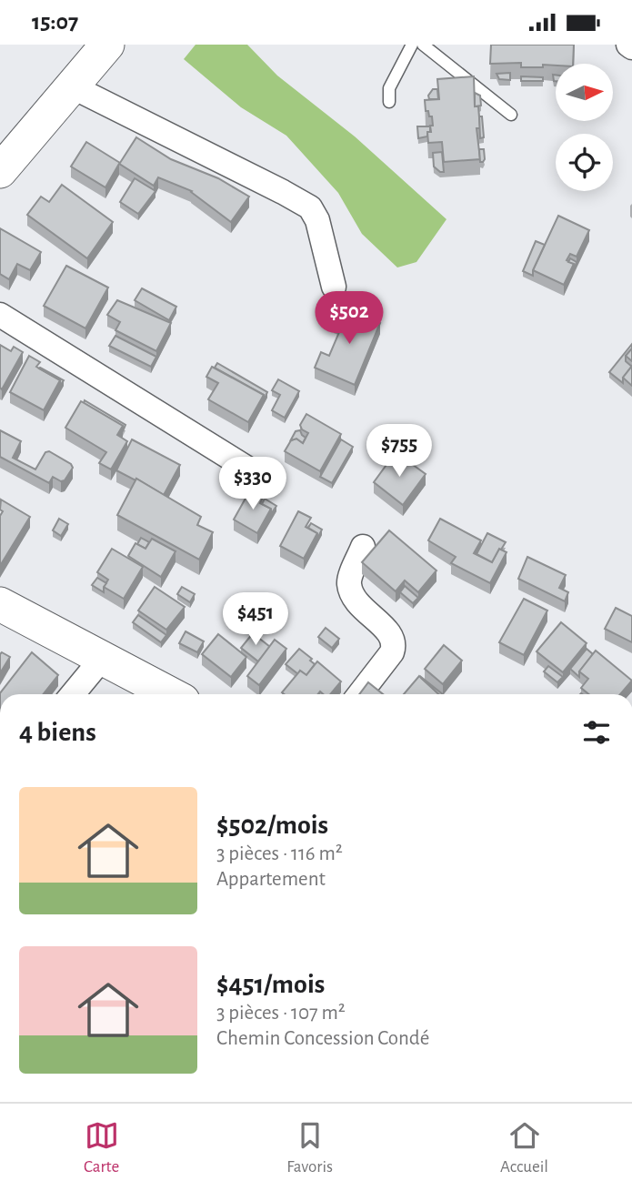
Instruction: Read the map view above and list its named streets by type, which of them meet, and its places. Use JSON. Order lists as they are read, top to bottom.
{
  "north": "right",
  "page": {
    "status": "15:07",
    "price": [
      "$502",
      "$755",
      "$330",
      "$451"
    ],
    "heading": "4 biens",
    "list": [
      {
        "name": "$502/mois",
        "note": "3 pièces · 116 m² · Appartement"
      },
      {
        "name": "$451/mois",
        "note": "3 pièces · 107 m² · Chemin Concession Condé"
      }
    ],
    "tabs": ["Carte", "Favoris", "Accueil"]
  }
}
